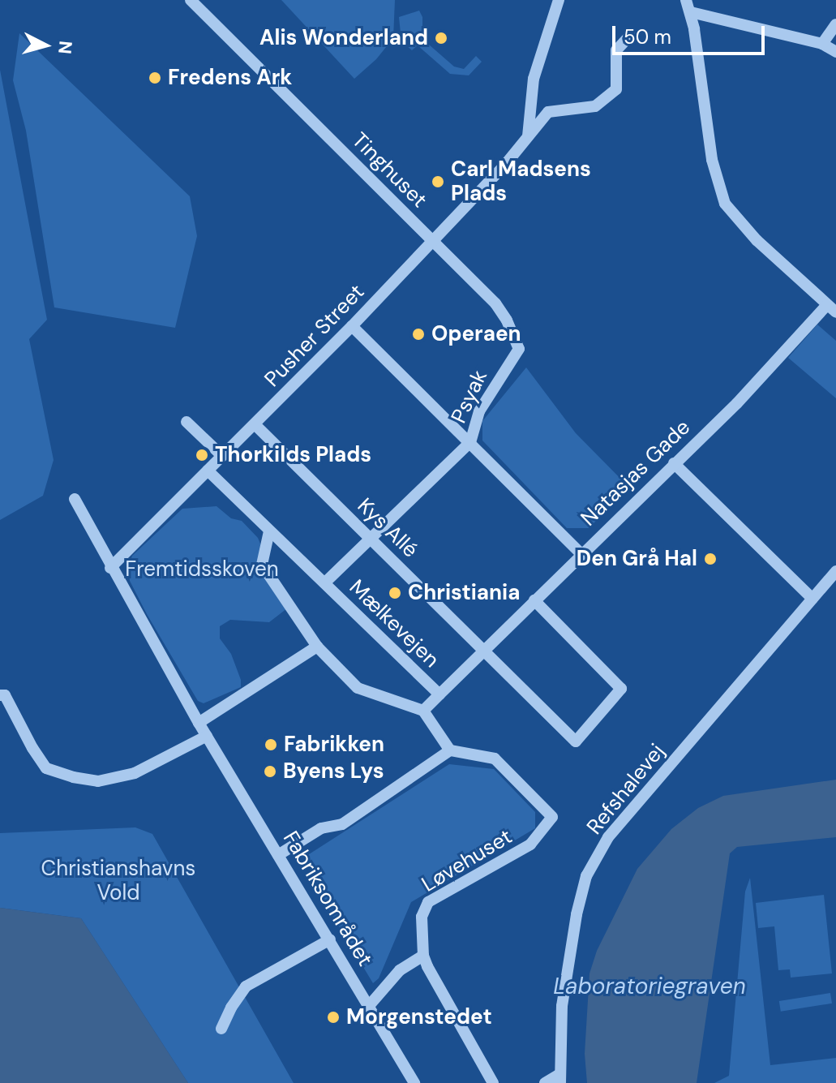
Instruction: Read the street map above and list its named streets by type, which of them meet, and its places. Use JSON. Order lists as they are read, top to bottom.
{
  "streets": {
    "street": [
      "Tinghuset",
      "Pusher Street",
      "Psyak",
      "Natasjas Gade",
      "Kys Allé",
      "Mælkevejen",
      "Refshalevej",
      "Løvehuset",
      "Fabriksområdet"
    ]
  },
  "crossings": [
    ["Tinghuset", "Pusher Street"],
    ["Tinghuset", "Psyak"],
    ["Pusher Street", "Psyak"],
    ["Pusher Street", "Kys Allé"],
    ["Psyak", "Kys Allé"],
    ["Psyak", "Mælkevejen"],
    ["Natasjas Gade", "Kys Allé"],
    ["Natasjas Gade", "Mælkevejen"]
  ],
  "water": ["Laboratoriegraven"],
  "parks": ["Fremtidsskoven", "Christianshavns Vold"],
  "places": [
    "Alis Wonderland",
    "Fredens Ark",
    "Carl Madsens Plads",
    "Operaen",
    "Thorkilds Plads",
    "Den Grå Hal",
    "Christiania",
    "Fabrikken",
    "Byens Lys",
    "Morgenstedet"
  ],
  "scale_bar": "50 m",
  "north": "right"
}
